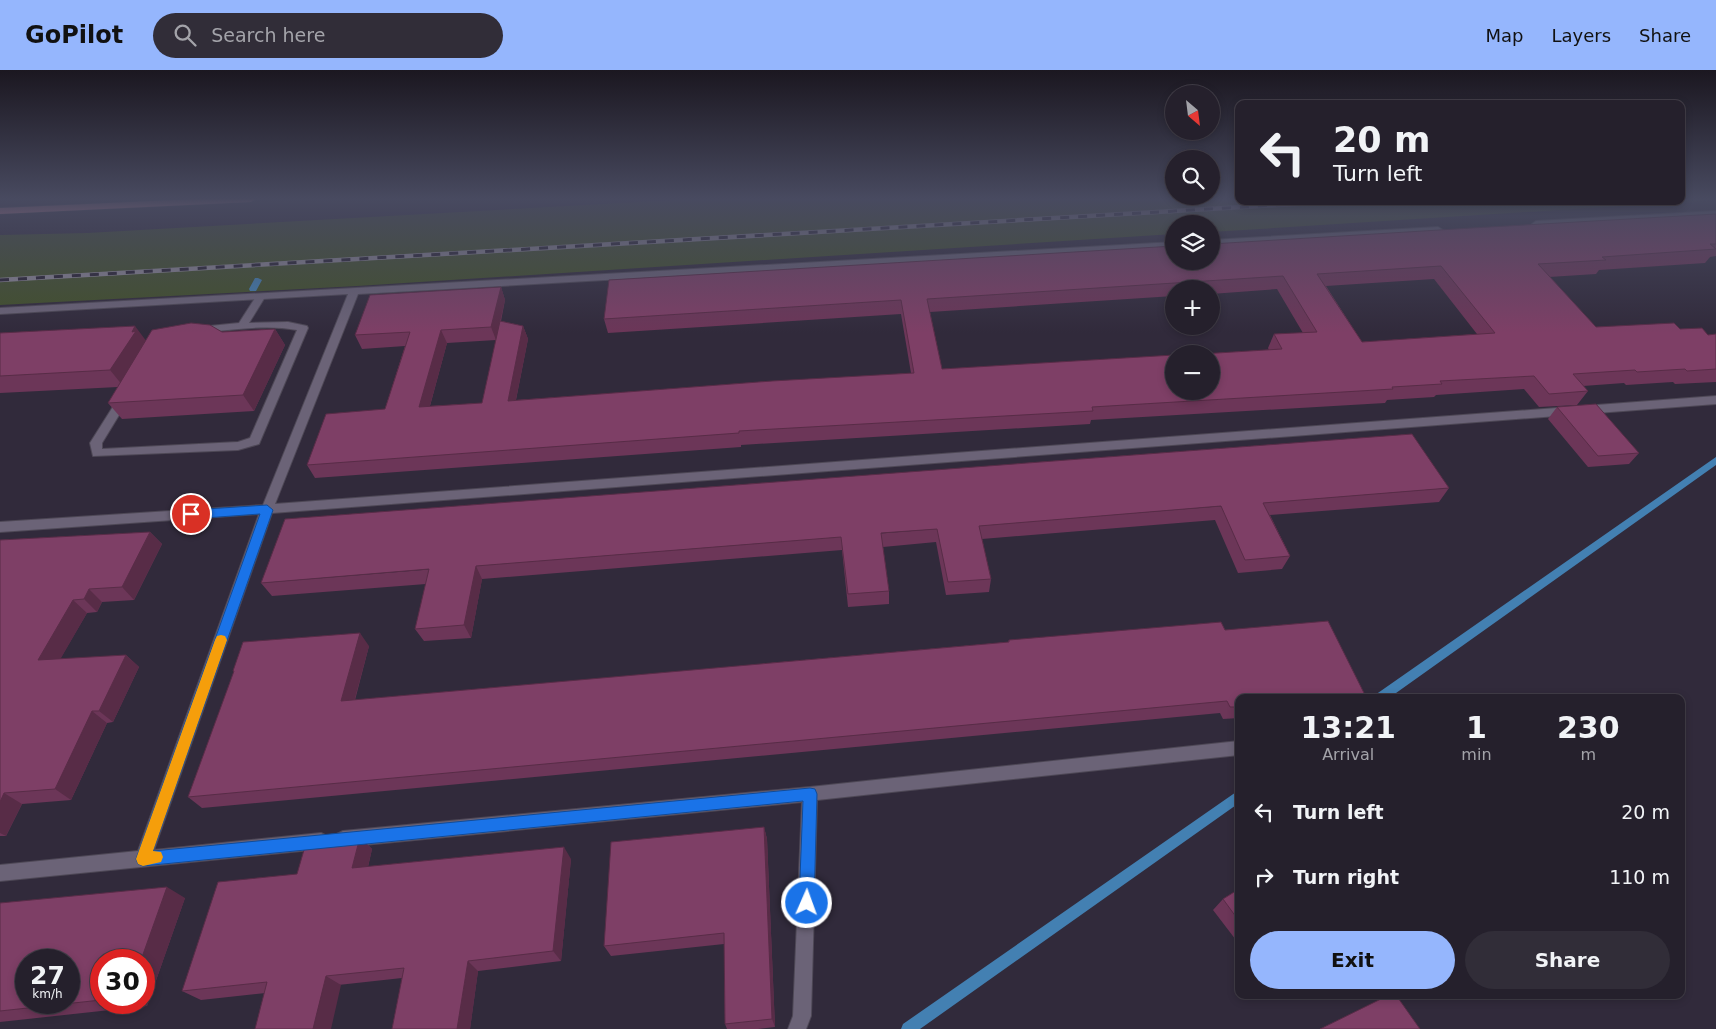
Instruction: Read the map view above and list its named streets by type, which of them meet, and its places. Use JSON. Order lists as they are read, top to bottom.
{
  "north": "bottom right",
  "page": {
    "header": "GoPilot",
    "search": "Search here",
    "nav": ["Map", "Layers", "Share"],
    "map_buttons": ["+", "−"],
    "turn": ["20 m", "Turn left"],
    "eta": [
      "13:21",
      "Arrival",
      "1",
      "min",
      "230",
      "m"
    ],
    "list": [
      {
        "name": "Turn left",
        "value": "20 m"
      },
      {
        "name": "Turn right",
        "value": "110 m"
      }
    ],
    "buttons": ["Exit", "Share"],
    "speed": "27 km/h",
    "limit": "30"
  }
}
